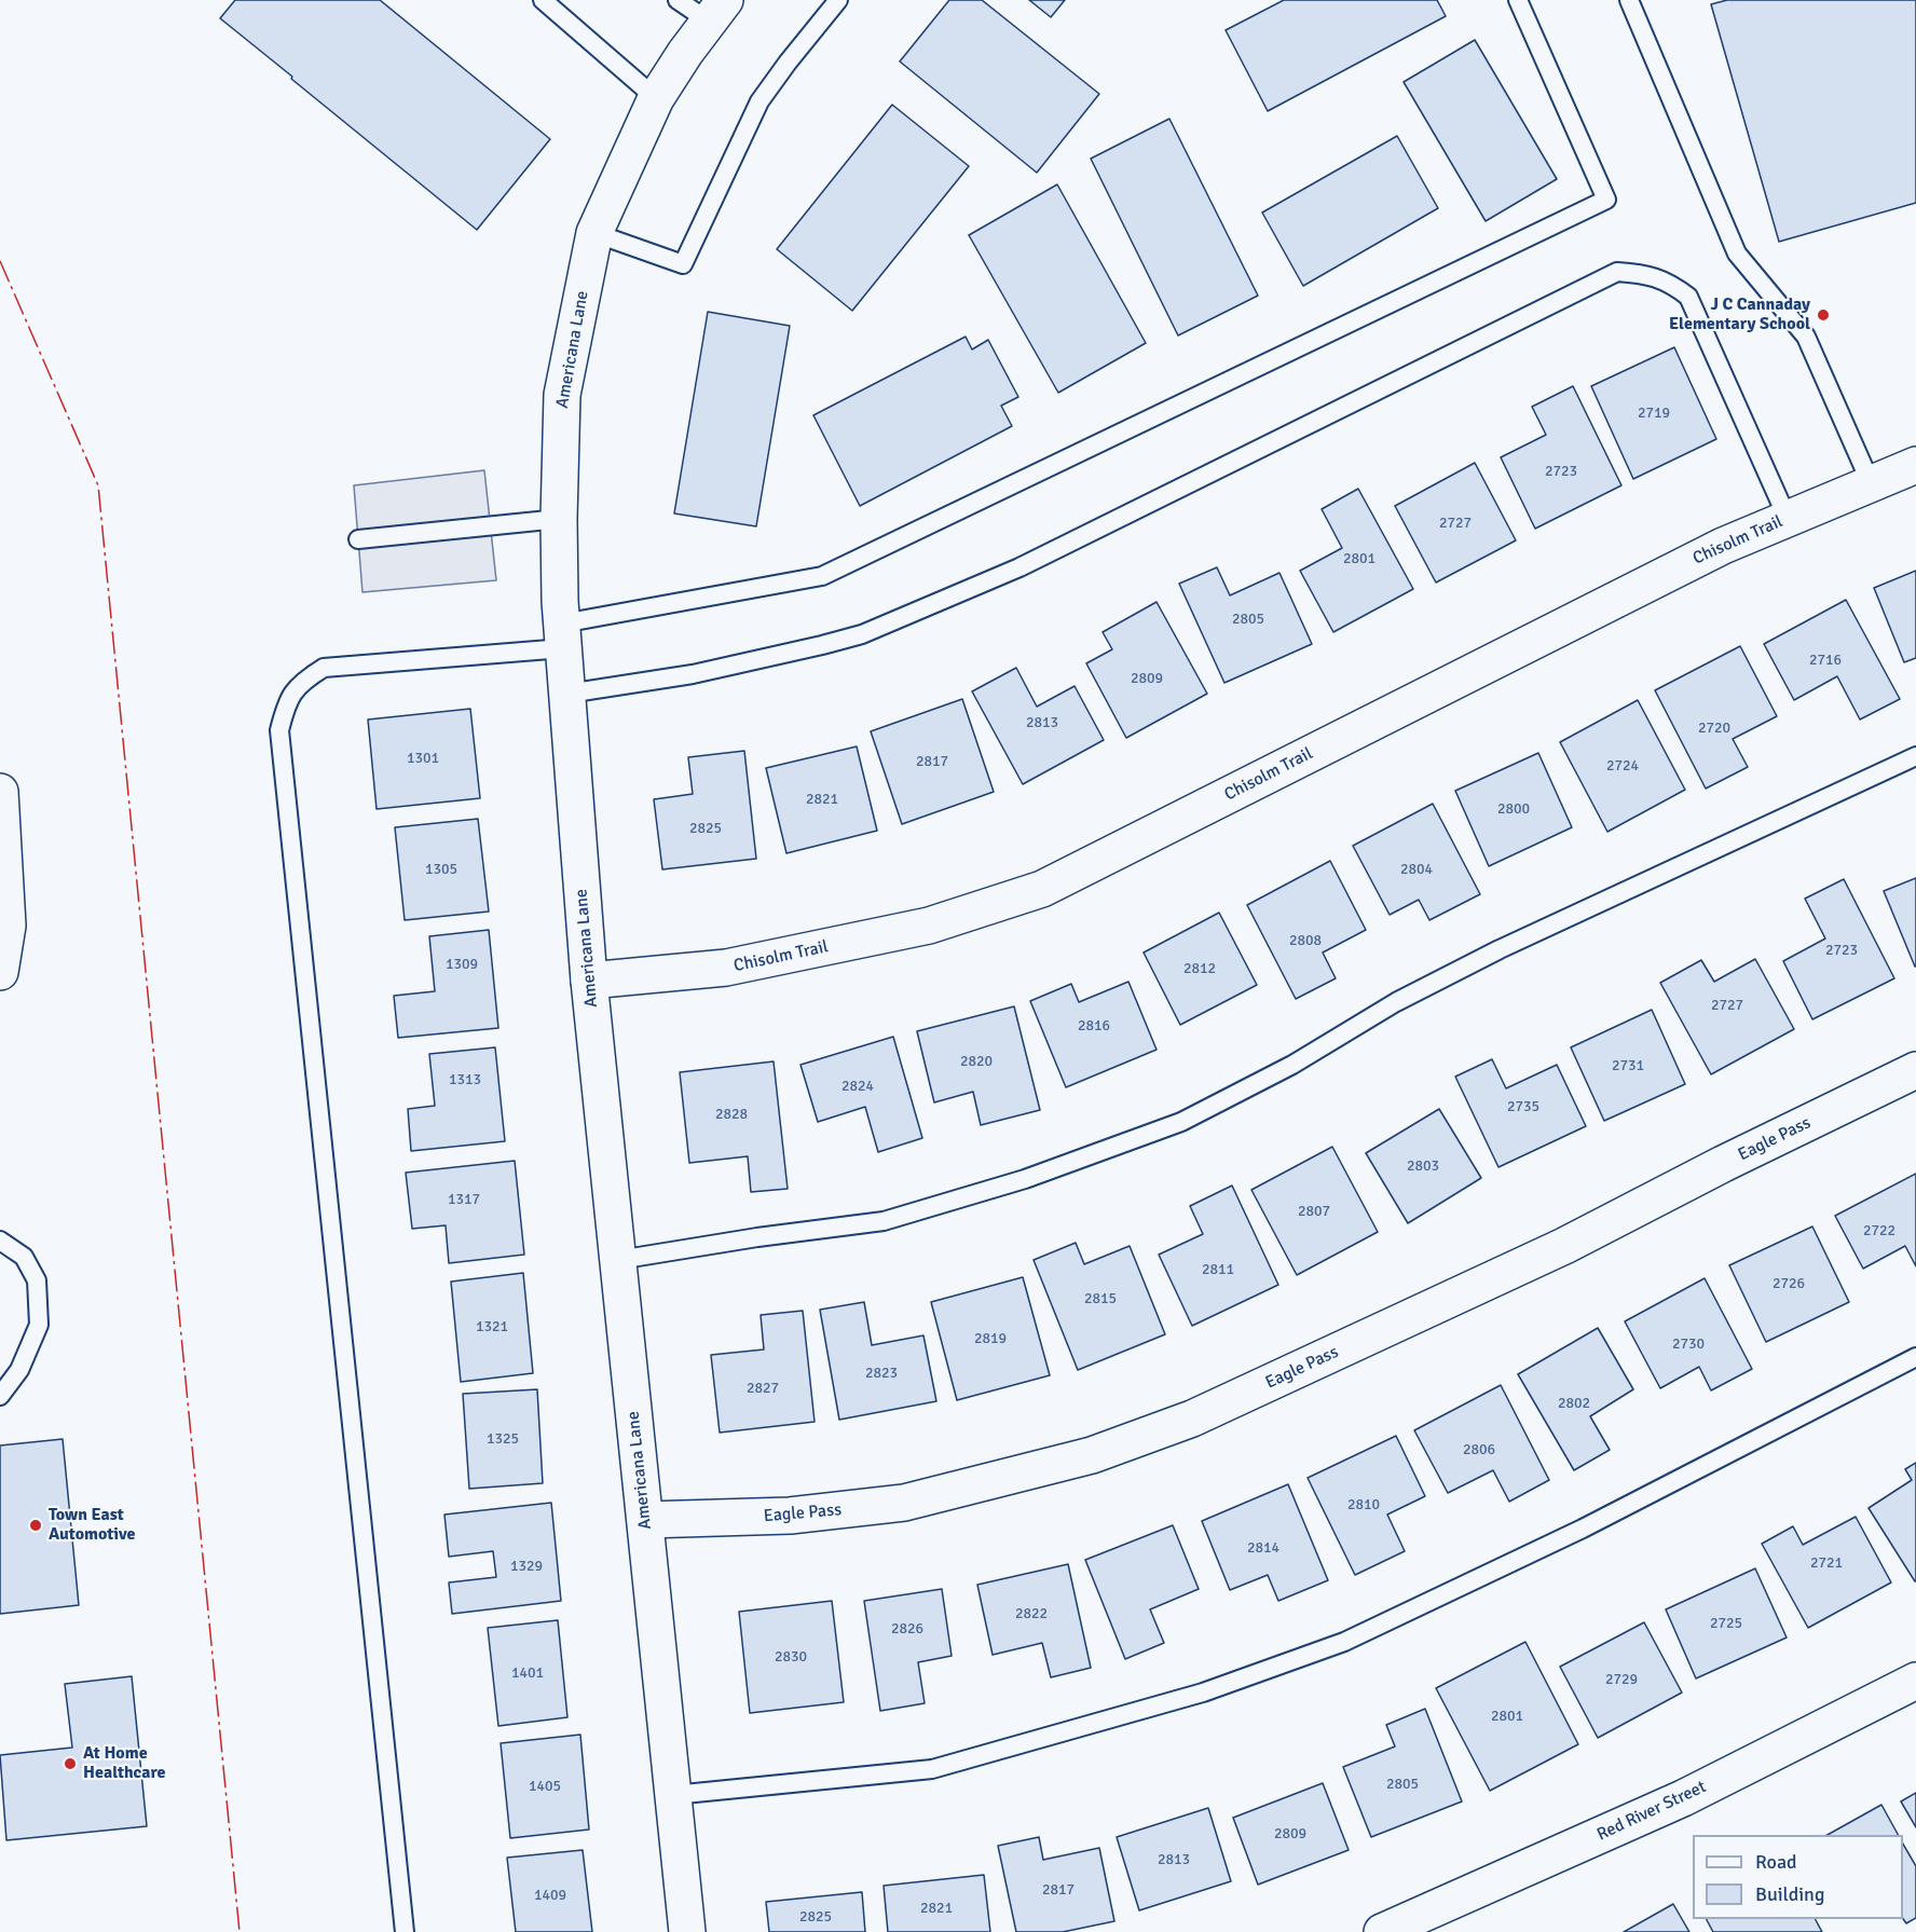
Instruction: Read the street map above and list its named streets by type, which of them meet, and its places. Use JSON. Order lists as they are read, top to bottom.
{
  "streets": {
    "street": [
      "Americana Lane",
      "Chisolm Trail",
      "Eagle Pass",
      "Red River Street"
    ]
  },
  "crossings": [
    ["Americana Lane", "Chisolm Trail"],
    ["Americana Lane", "Eagle Pass"]
  ],
  "places": ["J C Cannaday Elementary School", "Town East Automotive", "At Home Healthcare"],
  "house_numbers": [
    "2719",
    "2723",
    "2727",
    "2801",
    "2805",
    "2716",
    "2809",
    "2813",
    "2720",
    "1301",
    "2817",
    "2724",
    "2821",
    "2800",
    "2825",
    "1305",
    "2804",
    "2808",
    "2723",
    "1309",
    "2812",
    "2727",
    "2816",
    "2820",
    "2731",
    "1313",
    "2824",
    "2735",
    "2828",
    "2803",
    "1317",
    "2807",
    "2722",
    "2811",
    "2726",
    "2815",
    "1321",
    "2819",
    "2730",
    "2823",
    "2827",
    "2802",
    "1325",
    "2806",
    "2810",
    "2814",
    "2721",
    "1329",
    "2822",
    "2725",
    "2826",
    "2830",
    "1401",
    "2729",
    "2801",
    "2805",
    "1405",
    "2809",
    "2813",
    "2817",
    "1409",
    "2821",
    "2825"
  ],
  "legend": ["Road", "Building"]
}
